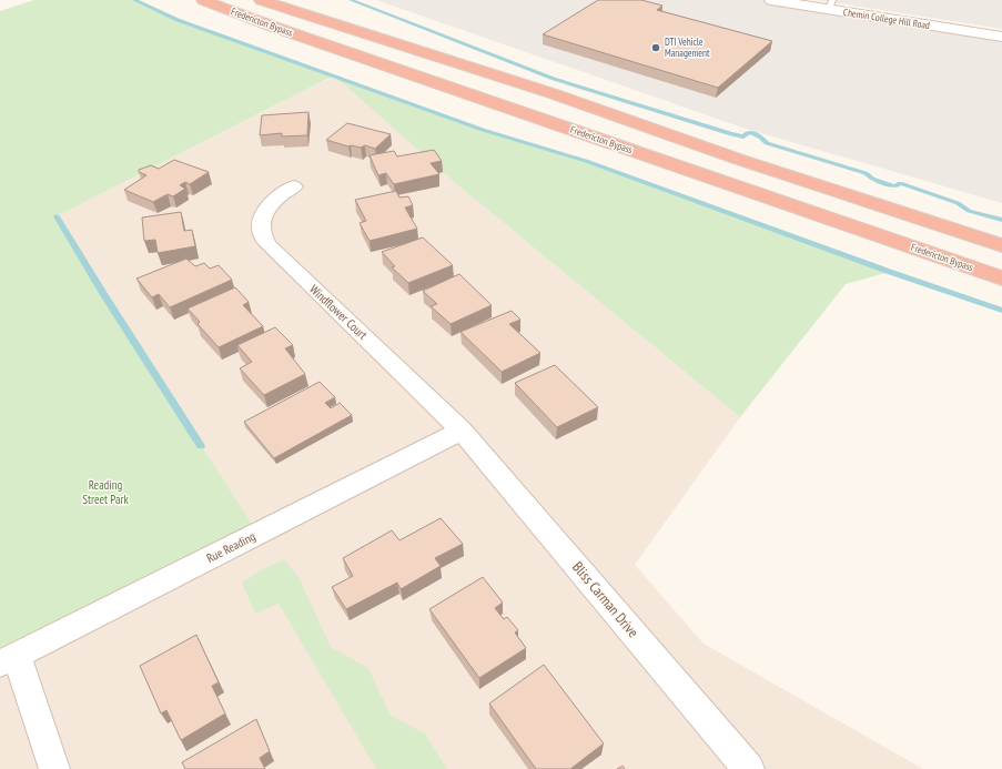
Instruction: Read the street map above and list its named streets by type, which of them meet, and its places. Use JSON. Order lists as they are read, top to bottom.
{
  "streets": {
    "highway": ["Fredericton Bypass"],
    "street": [
      "Chemin College Hill Road",
      "Windflower Court",
      "Rue Reading",
      "Bliss Carman Drive"
    ]
  },
  "crossings": [
    ["Windflower Court", "Rue Reading"],
    ["Windflower Court", "Bliss Carman Drive"],
    ["Rue Reading", "Bliss Carman Drive"]
  ],
  "parks": ["Reading Street Park"],
  "places": ["DTI Vehicle Management"]
}
